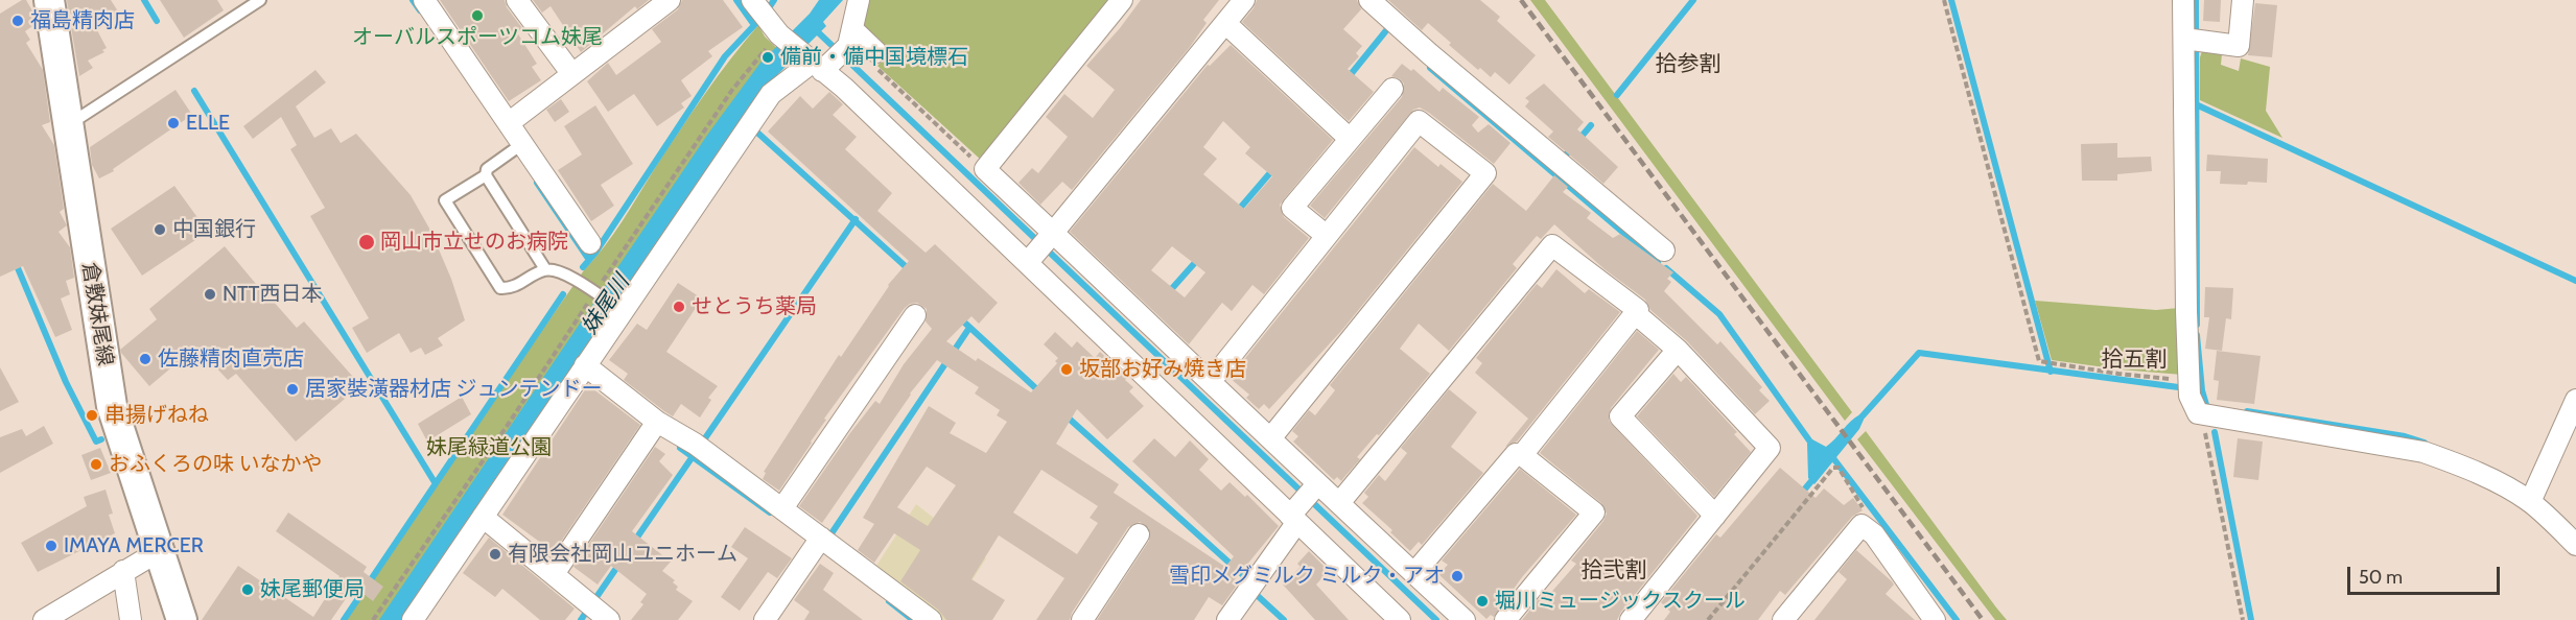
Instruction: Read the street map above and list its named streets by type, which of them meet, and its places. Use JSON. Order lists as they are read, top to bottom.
{
  "streets": {
    "main road": ["倉敷妹尾線"]
  },
  "districts": ["拾参割", "拾五割", "拾弐割"],
  "water": ["妹尾川"],
  "parks": ["妹尾緑道公園"],
  "places": [
    "オーバルスポーツコム妹尾",
    "福島精肉店",
    "備前・備中国境標石",
    "ELLE",
    "中国銀行",
    "岡山市立せのお病院",
    "NTT西日本",
    "せとうち薬局",
    "佐藤精肉直売店",
    "坂部お好み焼き店",
    "居家裝潢器材店 ジュンテンドー",
    "串揚げねね",
    "おふくろの味 いなかや",
    "IMAYA MERCER",
    "有限会社岡山ユニホーム",
    "雪印メグミルク ミルク・アオ",
    "妹尾郵便局",
    "堀川ミュージックスクール"
  ],
  "scale_bar": "50 m"
}
